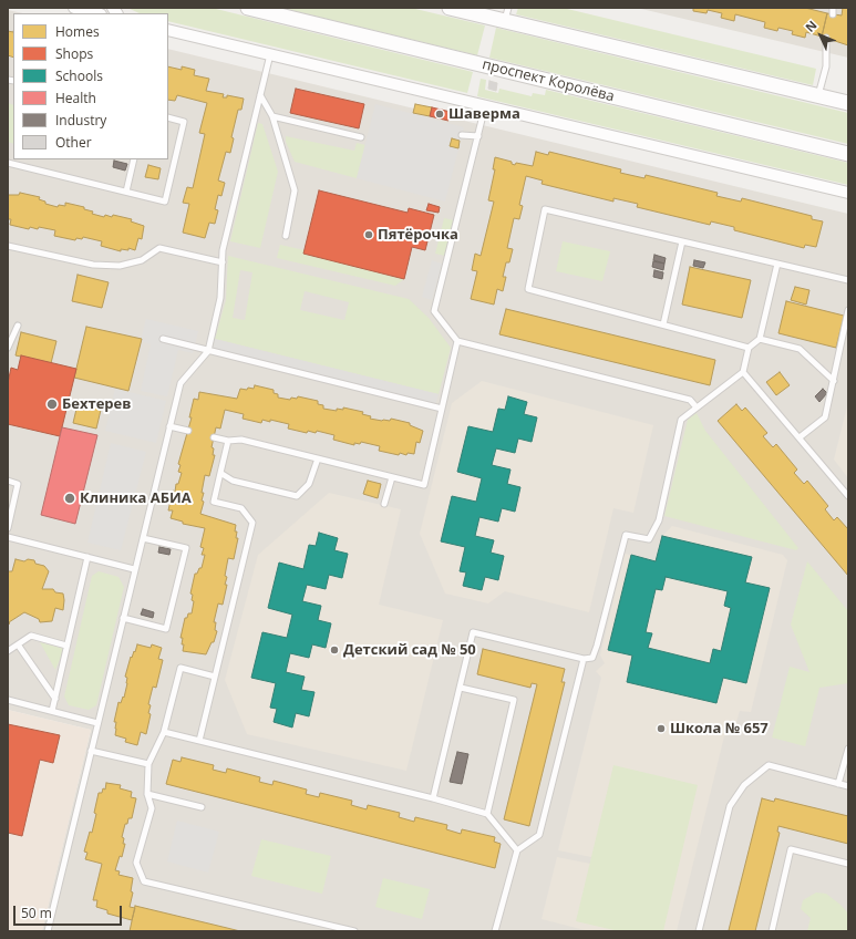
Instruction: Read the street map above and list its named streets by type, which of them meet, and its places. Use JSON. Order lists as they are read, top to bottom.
{
  "streets": {
    "street": ["проспект Королёва"]
  },
  "places": [
    "Шаверма",
    "Пятёрочка",
    "Бехтерев",
    "Клиника АБИА",
    "Детский сад № 50",
    "Школа № 657"
  ],
  "legend": [
    "Homes",
    "Shops",
    "Schools",
    "Health",
    "Industry",
    "Other"
  ],
  "scale_bar": "50 m",
  "north": "top left"
}
